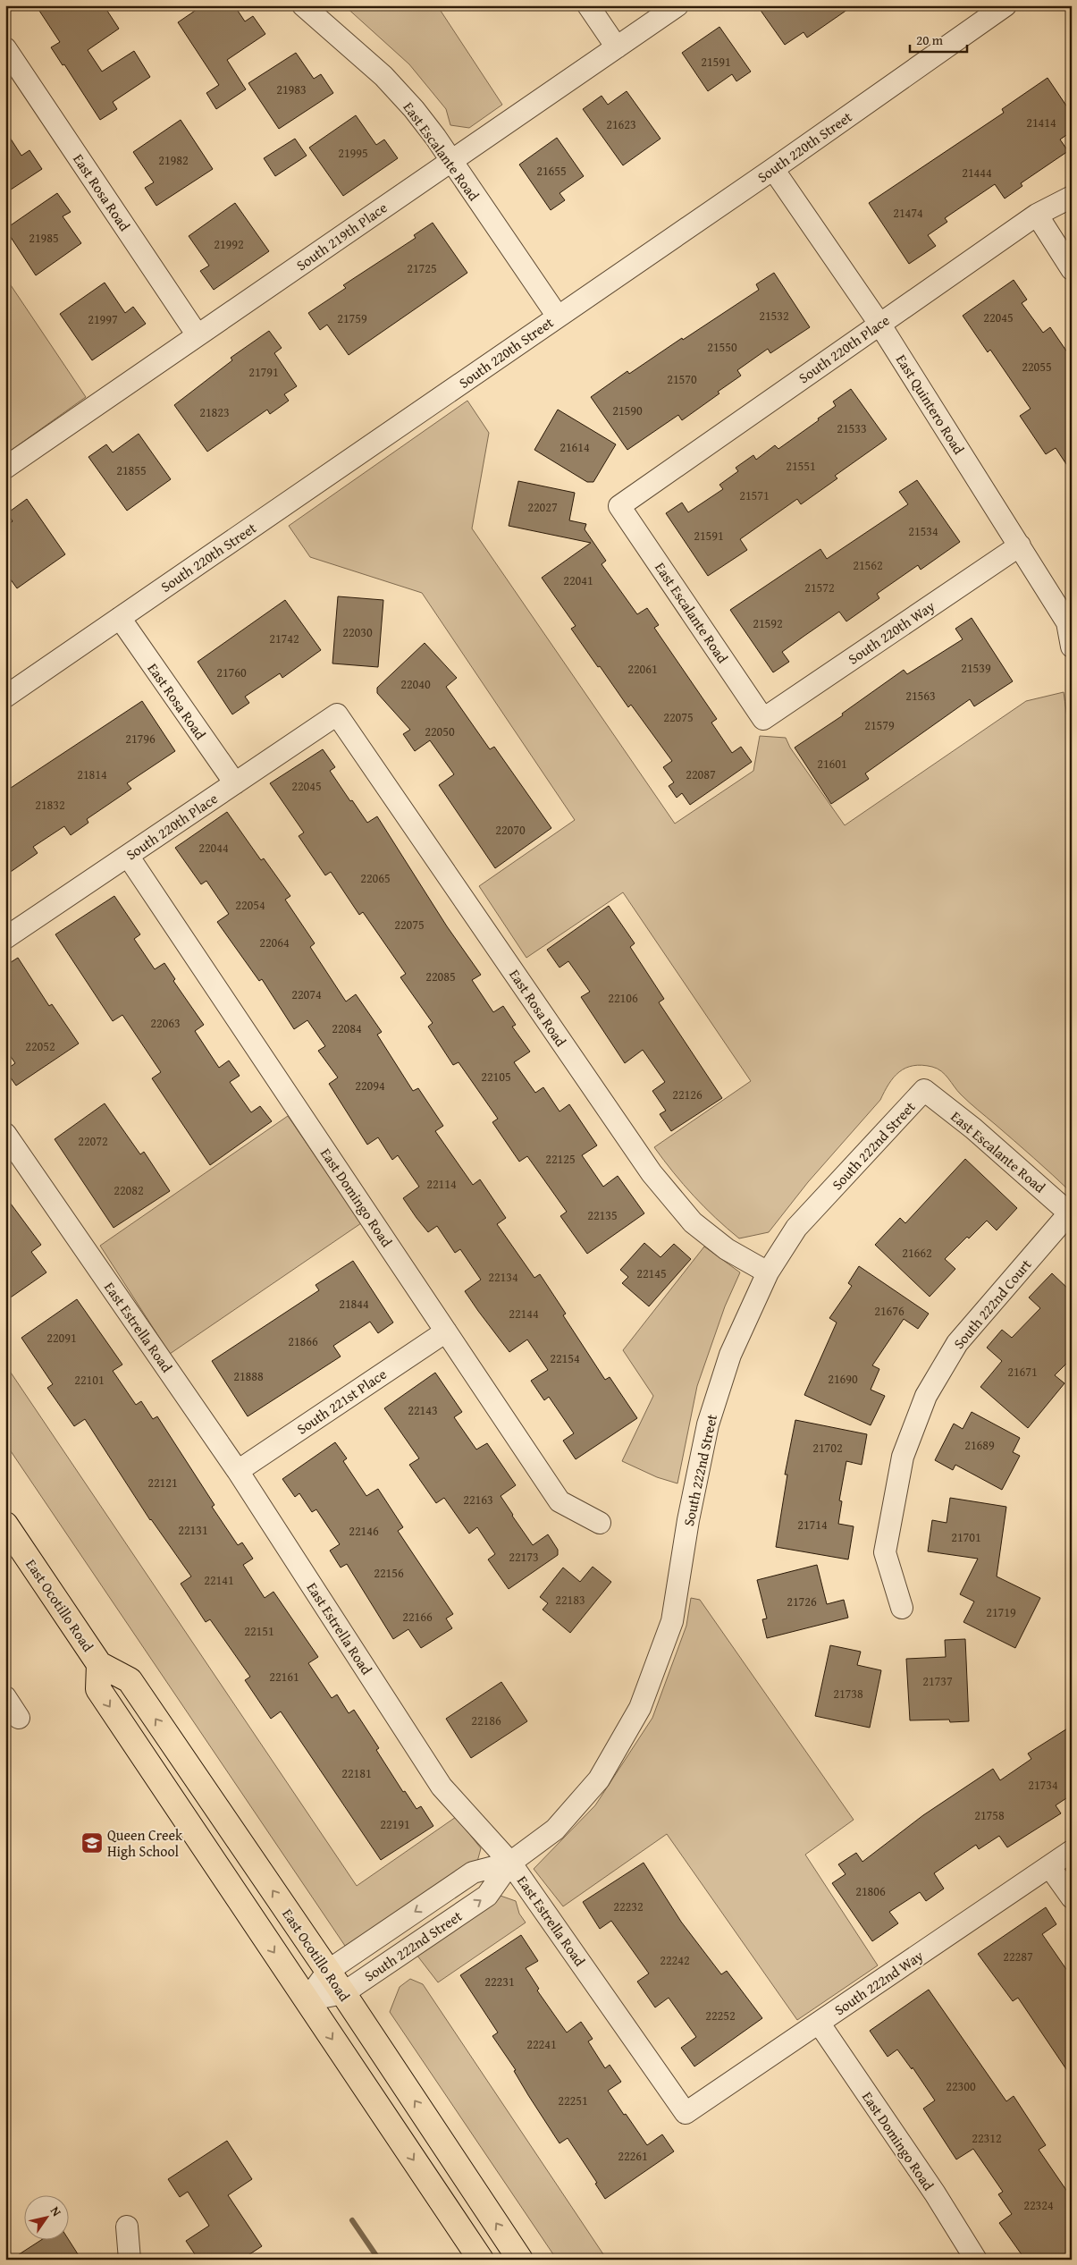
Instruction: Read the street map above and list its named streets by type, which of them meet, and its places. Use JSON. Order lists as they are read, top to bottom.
{
  "streets": {
    "main road": ["East Ocotillo Road"],
    "street": [
      "South 220th Street",
      "East Escalante Road",
      "East Rosa Road",
      "South 219th Place",
      "South 220th Place",
      "East Quintero Road",
      "South 220th Way",
      "South 222nd Street",
      "East Domingo Road",
      "South 222nd Court",
      "East Estrella Road",
      "South 221st Place",
      "South 222nd Way"
    ]
  },
  "crossings": [
    ["South 220th Street", "East Escalante Road"],
    ["South 220th Street", "East Rosa Road"],
    ["South 220th Street", "East Quintero Road"],
    ["East Escalante Road", "South 219th Place"],
    ["East Escalante Road", "South 220th Place"],
    ["East Escalante Road", "South 220th Way"],
    ["East Escalante Road", "South 222nd Street"],
    ["East Escalante Road", "South 222nd Court"],
    ["East Rosa Road", "South 219th Place"],
    ["East Rosa Road", "South 220th Place"],
    ["East Rosa Road", "South 222nd Street"],
    ["South 220th Place", "East Quintero Road"],
    ["South 220th Place", "East Domingo Road"],
    ["East Quintero Road", "South 220th Way"],
    ["South 222nd Street", "East Estrella Road"],
    ["South 222nd Street", "East Ocotillo Road"],
    ["East Domingo Road", "South 221st Place"],
    ["East Domingo Road", "South 222nd Way"],
    ["East Estrella Road", "South 221st Place"],
    ["East Estrella Road", "South 222nd Way"]
  ],
  "places": {
    "school or university": ["Queen Creek High School"]
  },
  "house_numbers": [
    "21591",
    "21983",
    "21414",
    "21623",
    "21995",
    "21982",
    "21655",
    "21444",
    "21474",
    "21985",
    "21992",
    "21725",
    "21532",
    "22045",
    "21759",
    "21997",
    "21550",
    "22055",
    "21791",
    "21570",
    "21590",
    "21823",
    "21533",
    "21614",
    "21551",
    "21855",
    "21571",
    "22027",
    "21534",
    "21591",
    "21562",
    "22041",
    "21572",
    "21592",
    "22030",
    "21742",
    "21539",
    "22061",
    "21760",
    "22040",
    "21563",
    "22075",
    "21579",
    "22050",
    "21796",
    "21601",
    "21814",
    "22087",
    "22045",
    "21832",
    "22070",
    "22044",
    "22065",
    "22054",
    "22075",
    "22064",
    "22085",
    "22074",
    "22106",
    "22063",
    "22084",
    "22052",
    "22105",
    "22094",
    "22126",
    "22072",
    "22125",
    "22114",
    "22082",
    "22135",
    "21662",
    "22145",
    "22134",
    "21844",
    "21676",
    "22144",
    "22091",
    "21866",
    "22154",
    "21671",
    "21888",
    "21690",
    "22101",
    "22143",
    "21689",
    "21702",
    "22121",
    "22163",
    "21714",
    "22131",
    "22146",
    "21701",
    "22173",
    "22156",
    "22141",
    "22183",
    "21726",
    "21719",
    "22166",
    "22151",
    "22161",
    "21737",
    "21738",
    "22186",
    "22181",
    "21734",
    "21758",
    "22191",
    "21806",
    "22232",
    "22287",
    "22242",
    "22231",
    "22252",
    "22241",
    "22300",
    "22251",
    "22312",
    "22261",
    "22324"
  ],
  "scale_bar": "20 m",
  "north": "top right"
}
